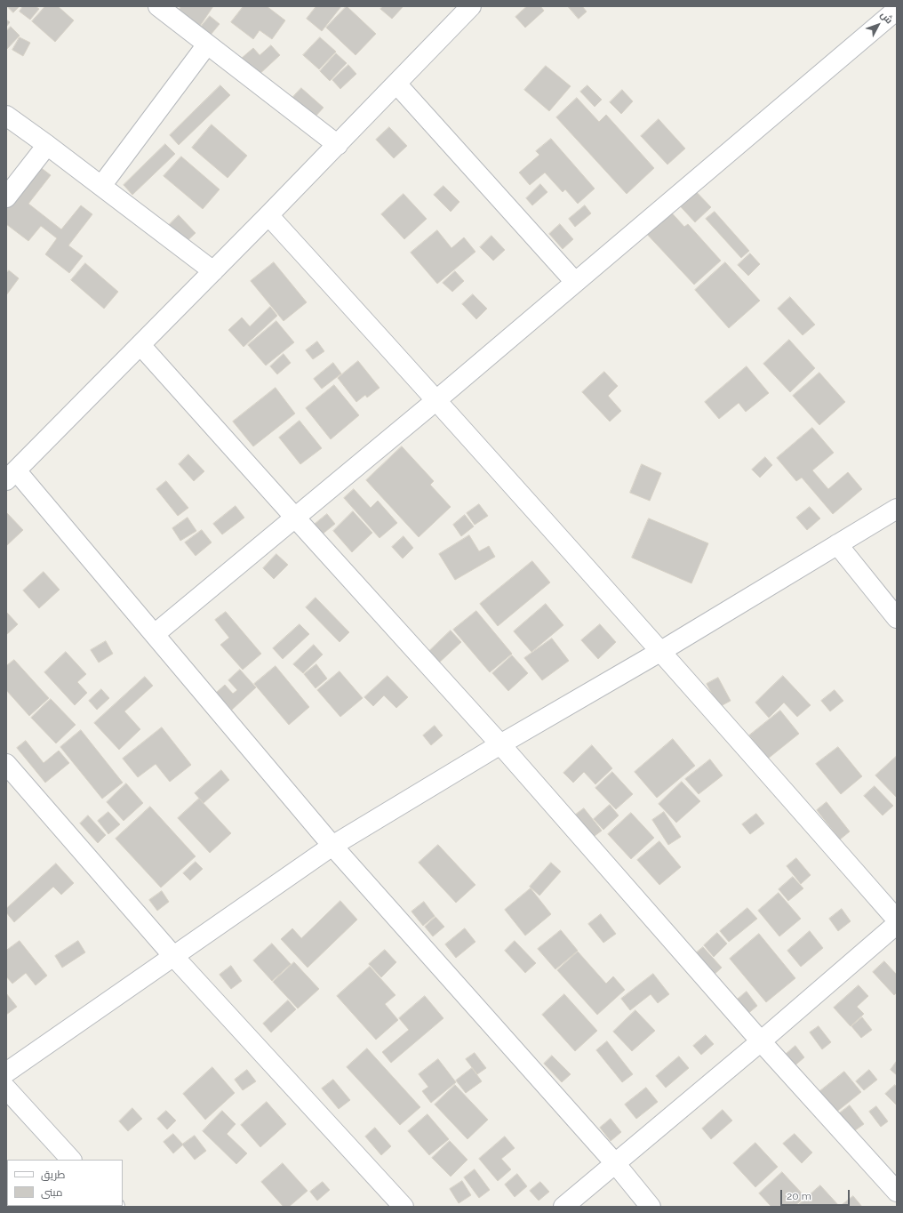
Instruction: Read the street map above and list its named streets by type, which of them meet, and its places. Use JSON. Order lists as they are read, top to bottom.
{
  "legend": ["طريق", "مبنى"],
  "scale_bar": "20 m",
  "north": "top right"
}
